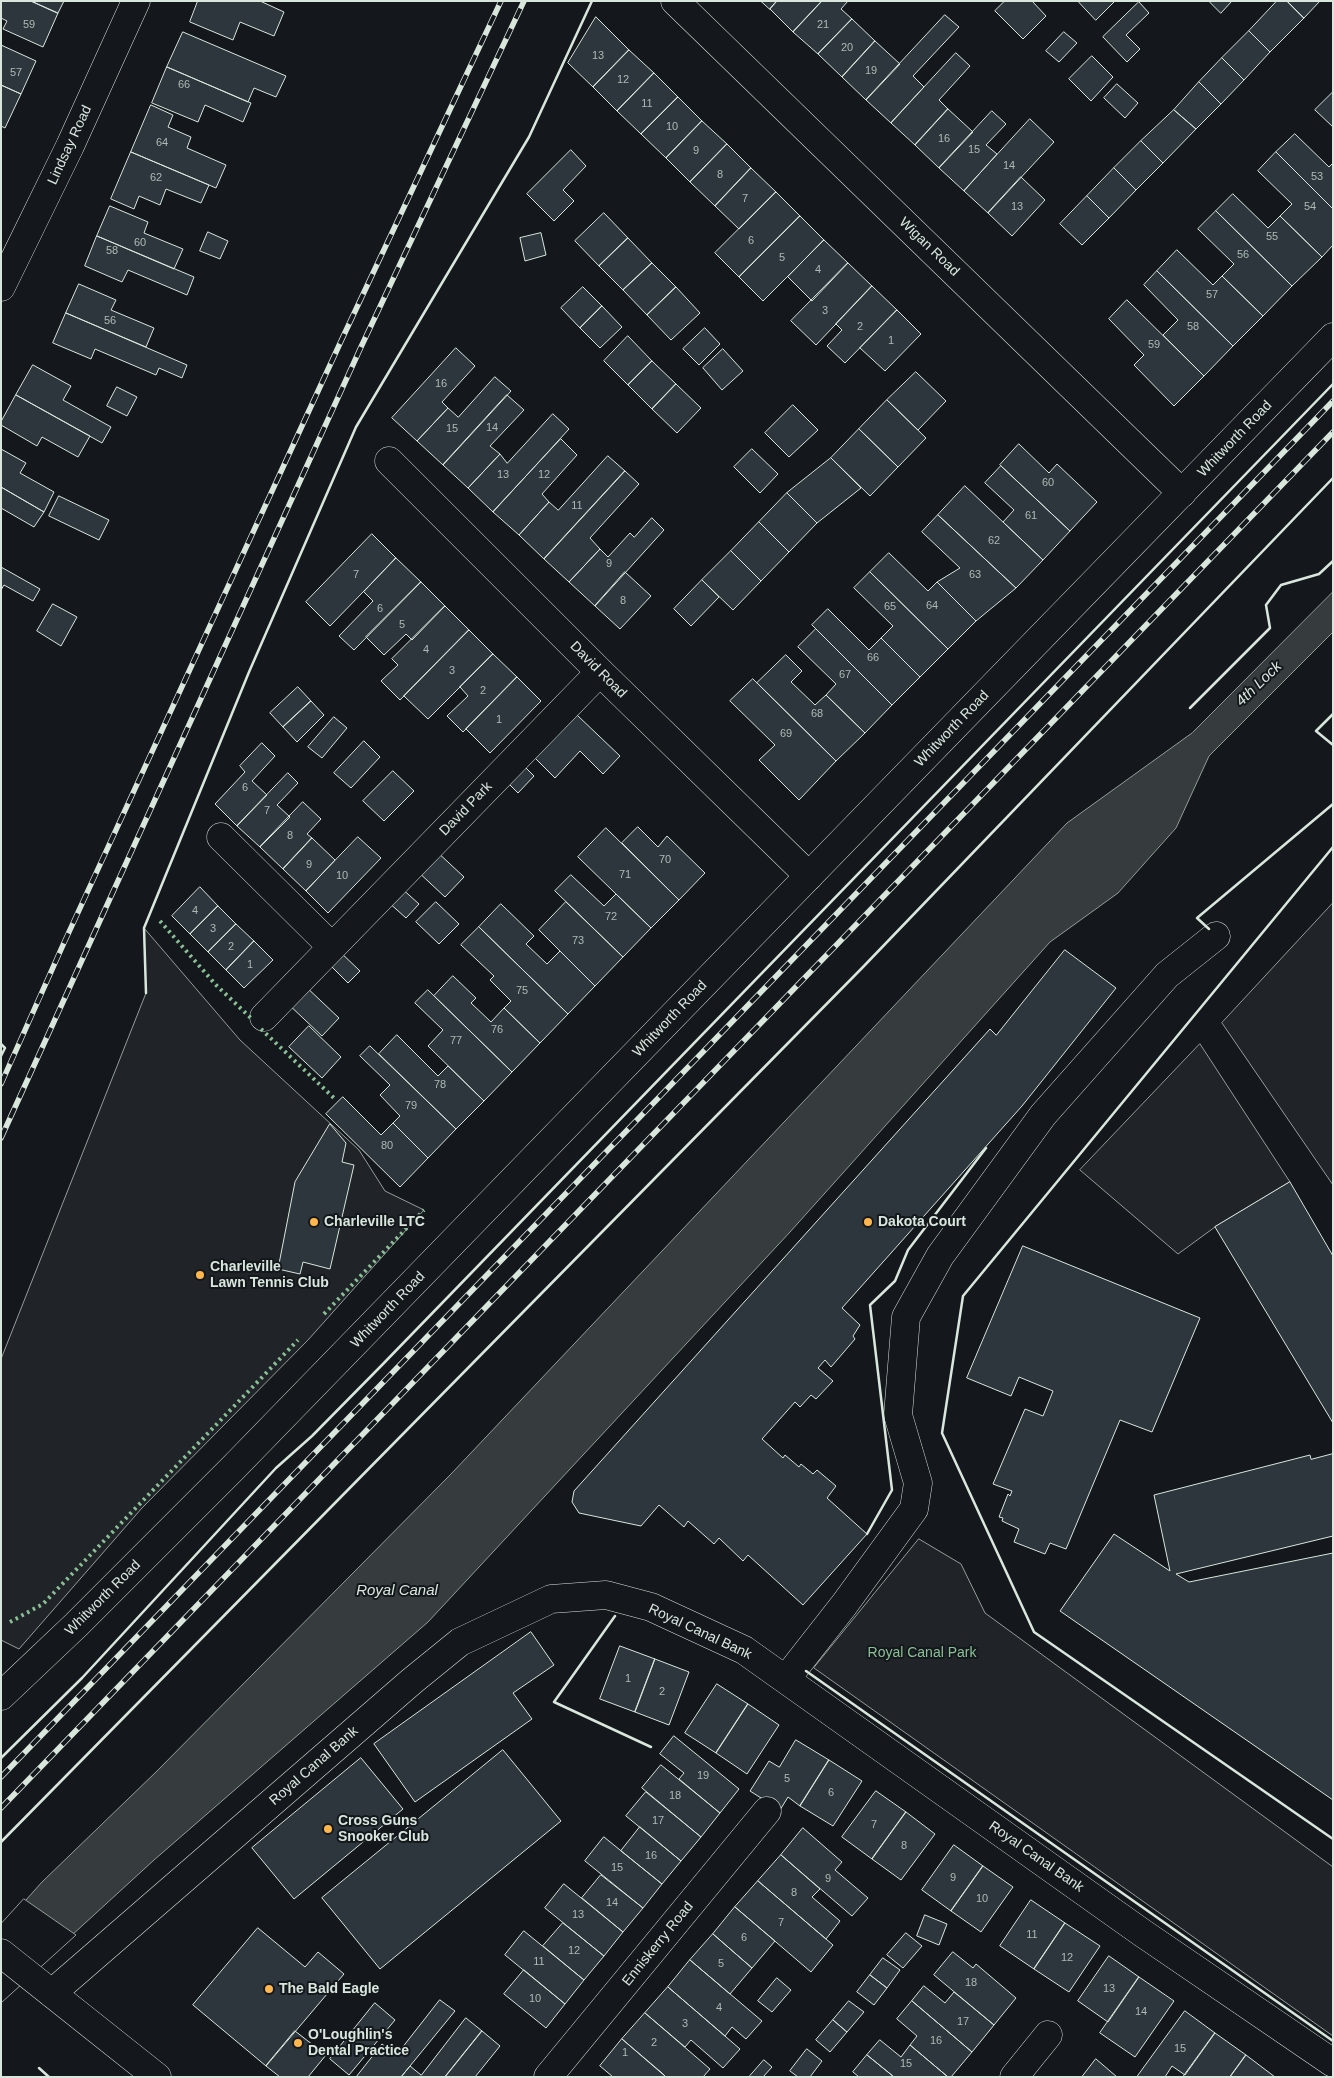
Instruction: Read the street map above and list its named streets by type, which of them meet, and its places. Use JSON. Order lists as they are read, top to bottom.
{
  "streets": {
    "street": [
      "Lindsay Road",
      "Wigan Road",
      "Whitworth Road",
      "David Road",
      "David Park",
      "Royal Canal Bank",
      "Enniskerry Road"
    ]
  },
  "crossings": [
    ["Wigan Road", "Whitworth Road"],
    ["Whitworth Road", "David Road"],
    ["David Road", "David Park"]
  ],
  "water": ["4th Lock", "Royal Canal"],
  "parks": ["Royal Canal Park"],
  "places": [
    "Charleville LTC",
    "Dakota Court",
    "Charleville Lawn Tennis Club",
    "Cross Guns Snooker Club",
    "The Bald Eagle",
    "O'Loughlin's Dental Practice"
  ],
  "house_numbers": [
    "59",
    "21",
    "20",
    "13",
    "19",
    "57",
    "12",
    "66",
    "11",
    "10",
    "16",
    "64",
    "15",
    "9",
    "14",
    "8",
    "53",
    "62",
    "7",
    "13",
    "54",
    "55",
    "6",
    "60",
    "58",
    "56",
    "5",
    "4",
    "57",
    "3",
    "56",
    "2",
    "58",
    "1",
    "59",
    "16",
    "14",
    "15",
    "13",
    "12",
    "60",
    "11",
    "61",
    "62",
    "9",
    "7",
    "63",
    "8",
    "64",
    "65",
    "6",
    "5",
    "4",
    "66",
    "3",
    "67",
    "2",
    "68",
    "1",
    "69",
    "6",
    "7",
    "8",
    "70",
    "9",
    "71",
    "10",
    "4",
    "72",
    "3",
    "73",
    "2",
    "1",
    "75",
    "76",
    "77",
    "78",
    "79",
    "80",
    "1",
    "2",
    "19",
    "5",
    "6",
    "18",
    "17",
    "7",
    "8",
    "16",
    "15",
    "9",
    "9",
    "8",
    "10",
    "14",
    "13",
    "7",
    "11",
    "6",
    "12",
    "12",
    "11",
    "5",
    "18",
    "13",
    "10",
    "4",
    "14",
    "17",
    "3",
    "16",
    "2",
    "15",
    "1",
    "15"
  ]
}
